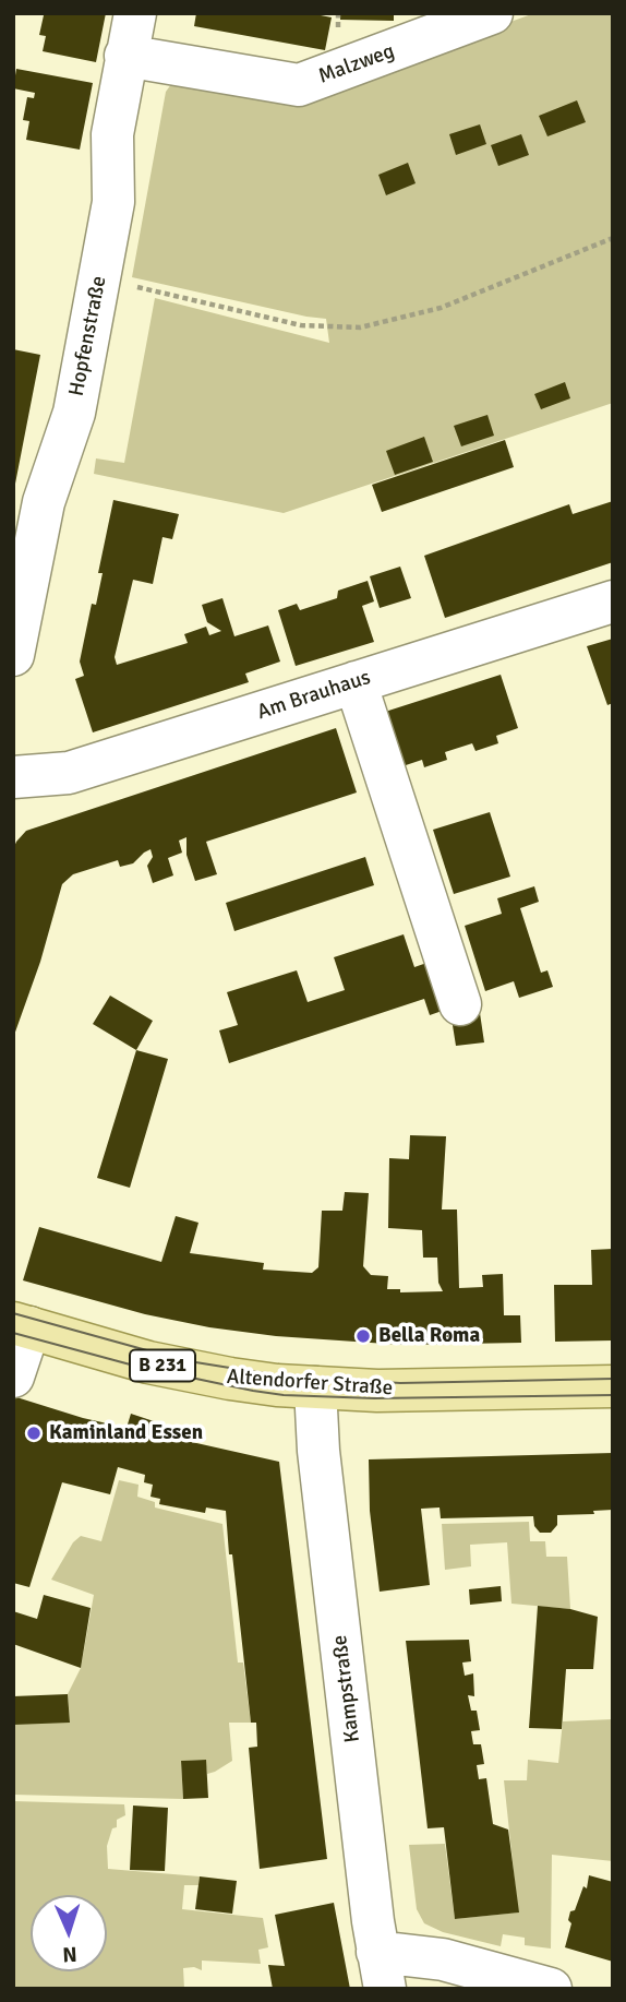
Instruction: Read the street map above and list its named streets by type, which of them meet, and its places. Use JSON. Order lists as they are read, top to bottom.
{
  "streets": {
    "main road": ["B 231", "Altendorfer Straße"],
    "street": [
      "Malzweg",
      "Hopfenstraße",
      "Am Brauhaus",
      "Kampstraße"
    ]
  },
  "crossings": [
    ["Malzweg", "Hopfenstraße"],
    ["Altendorfer Straße", "Kampstraße"]
  ],
  "places": ["Bella Roma", "Kaminland Essen"],
  "north": "bottom"
}
